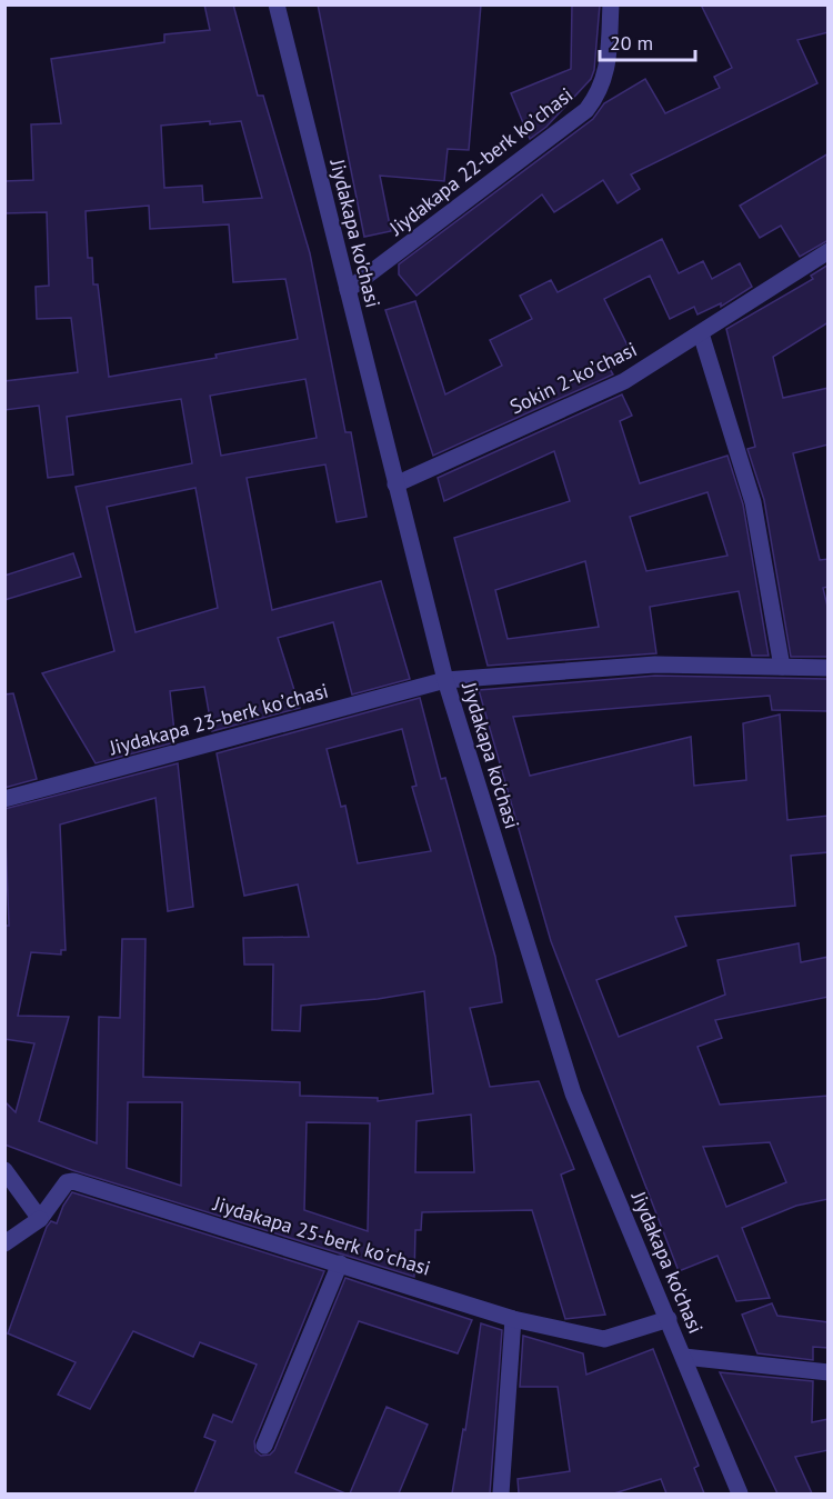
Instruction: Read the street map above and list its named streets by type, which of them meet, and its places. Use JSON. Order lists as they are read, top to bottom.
{
  "streets": {
    "street": [
      "Jiydakapa 22-berk koʼchasi",
      "Jiydakapa ko'chasi",
      "Sokin 2-koʼchasi",
      "Jiydakapa 23-berk koʼchasi",
      "Jiydakapa 25-berk koʼchasi"
    ]
  },
  "crossings": [
    ["Jiydakapa 22-berk koʼchasi", "Jiydakapa ko'chasi"],
    ["Jiydakapa ko'chasi", "Sokin 2-koʼchasi"],
    ["Jiydakapa ko'chasi", "Jiydakapa 23-berk koʼchasi"],
    ["Jiydakapa ko'chasi", "Jiydakapa 25-berk koʼchasi"]
  ],
  "scale_bar": "20 m"
}
